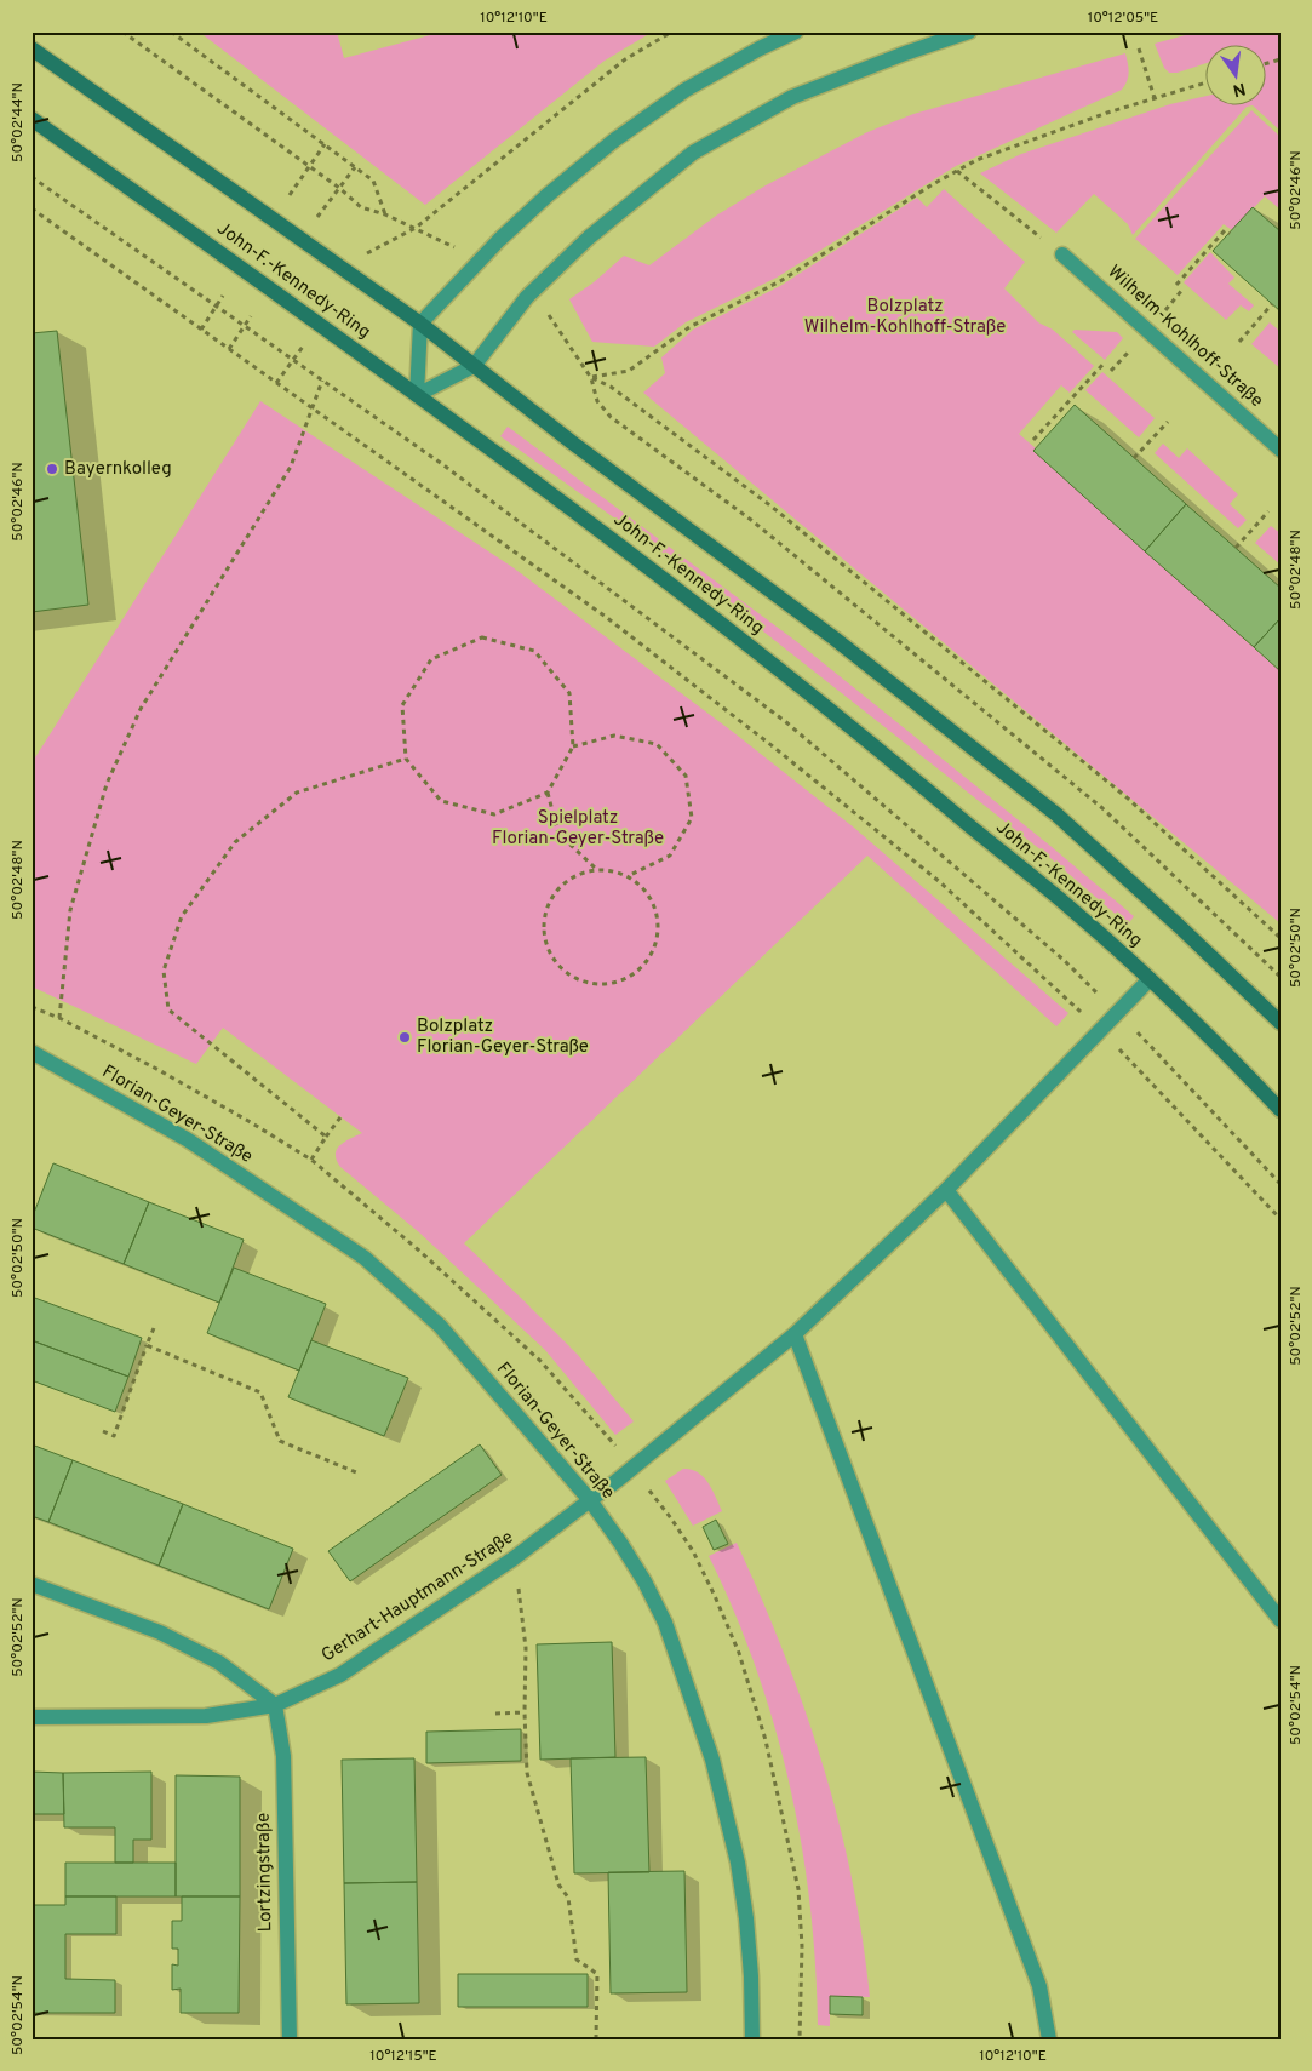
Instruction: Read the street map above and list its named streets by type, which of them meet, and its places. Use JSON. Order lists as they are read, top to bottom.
{
  "streets": {
    "main road": ["John-F.-Kennedy-Ring"],
    "street": [
      "Wilhelm-Kohlhoff-Straße",
      "Florian-Geyer-Straße",
      "Gerhart-Hauptmann-Straße",
      "Lortzingstraße"
    ]
  },
  "crossings": [
    ["John-F.-Kennedy-Ring", "Gerhart-Hauptmann-Straße"],
    ["Florian-Geyer-Straße", "Gerhart-Hauptmann-Straße"],
    ["Gerhart-Hauptmann-Straße", "Lortzingstraße"]
  ],
  "parks": ["Bolzplatz Wilhelm-Kohlhoff-Straße", "Spielplatz Florian-Geyer-Straße"],
  "places": ["Bayernkolleg", "Bolzplatz Florian-Geyer-Straße"],
  "north": "bottom",
  "coordinates": [
    "10°12'10\"E",
    "10°12'05\"E",
    "50°02'44\"N",
    "50°02'46\"N",
    "50°02'48\"N",
    "50°02'50\"N",
    "50°02'52\"N",
    "50°02'54\"N",
    "10°12'15\"E"
  ]
}
